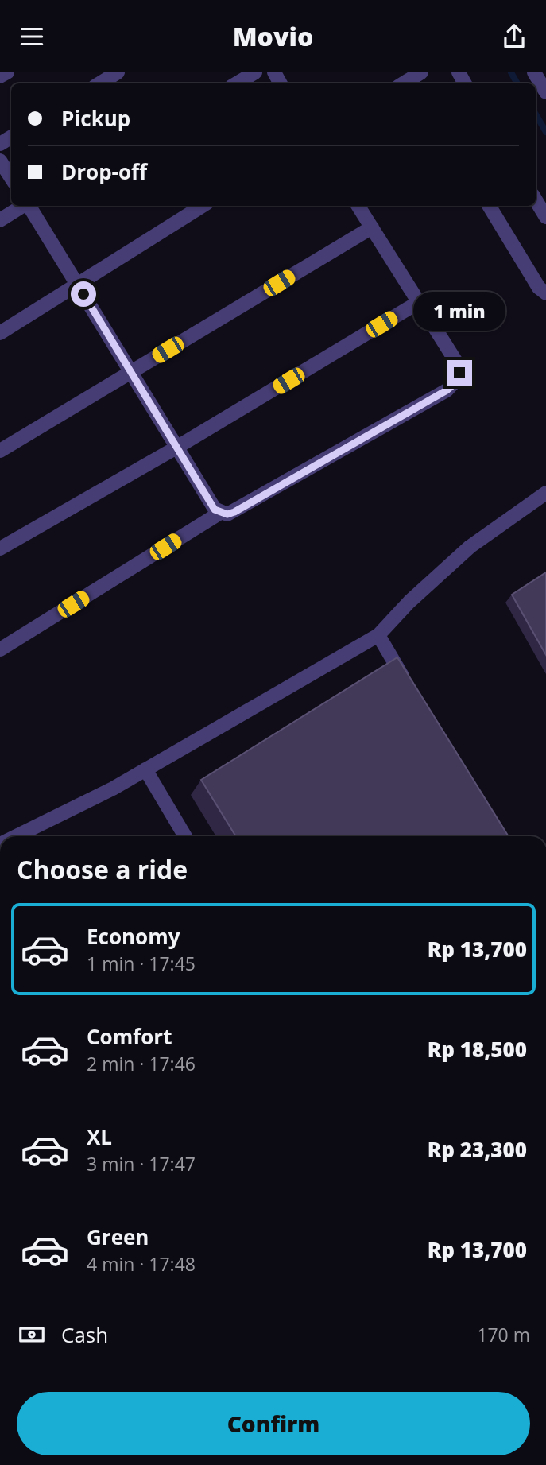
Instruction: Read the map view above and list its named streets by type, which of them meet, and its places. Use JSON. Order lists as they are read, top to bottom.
{
  "page": {
    "header": "Movio",
    "banner": ["Pickup", "Drop-off"],
    "bubble": "1 min",
    "heading": "Choose a ride",
    "list": [
      {
        "name": "Economy",
        "note": "1 min · 17:45",
        "value": "Rp 13,700"
      },
      {
        "name": "Comfort",
        "note": "2 min · 17:46",
        "value": "Rp 18,500"
      },
      {
        "name": "XL",
        "note": "3 min · 17:47",
        "value": "Rp 23,300"
      },
      {
        "name": "Green",
        "note": "4 min · 17:48",
        "value": "Rp 13,700"
      }
    ],
    "pay": ["Cash", "170 m"],
    "buttons": "Confirm"
  }
}
